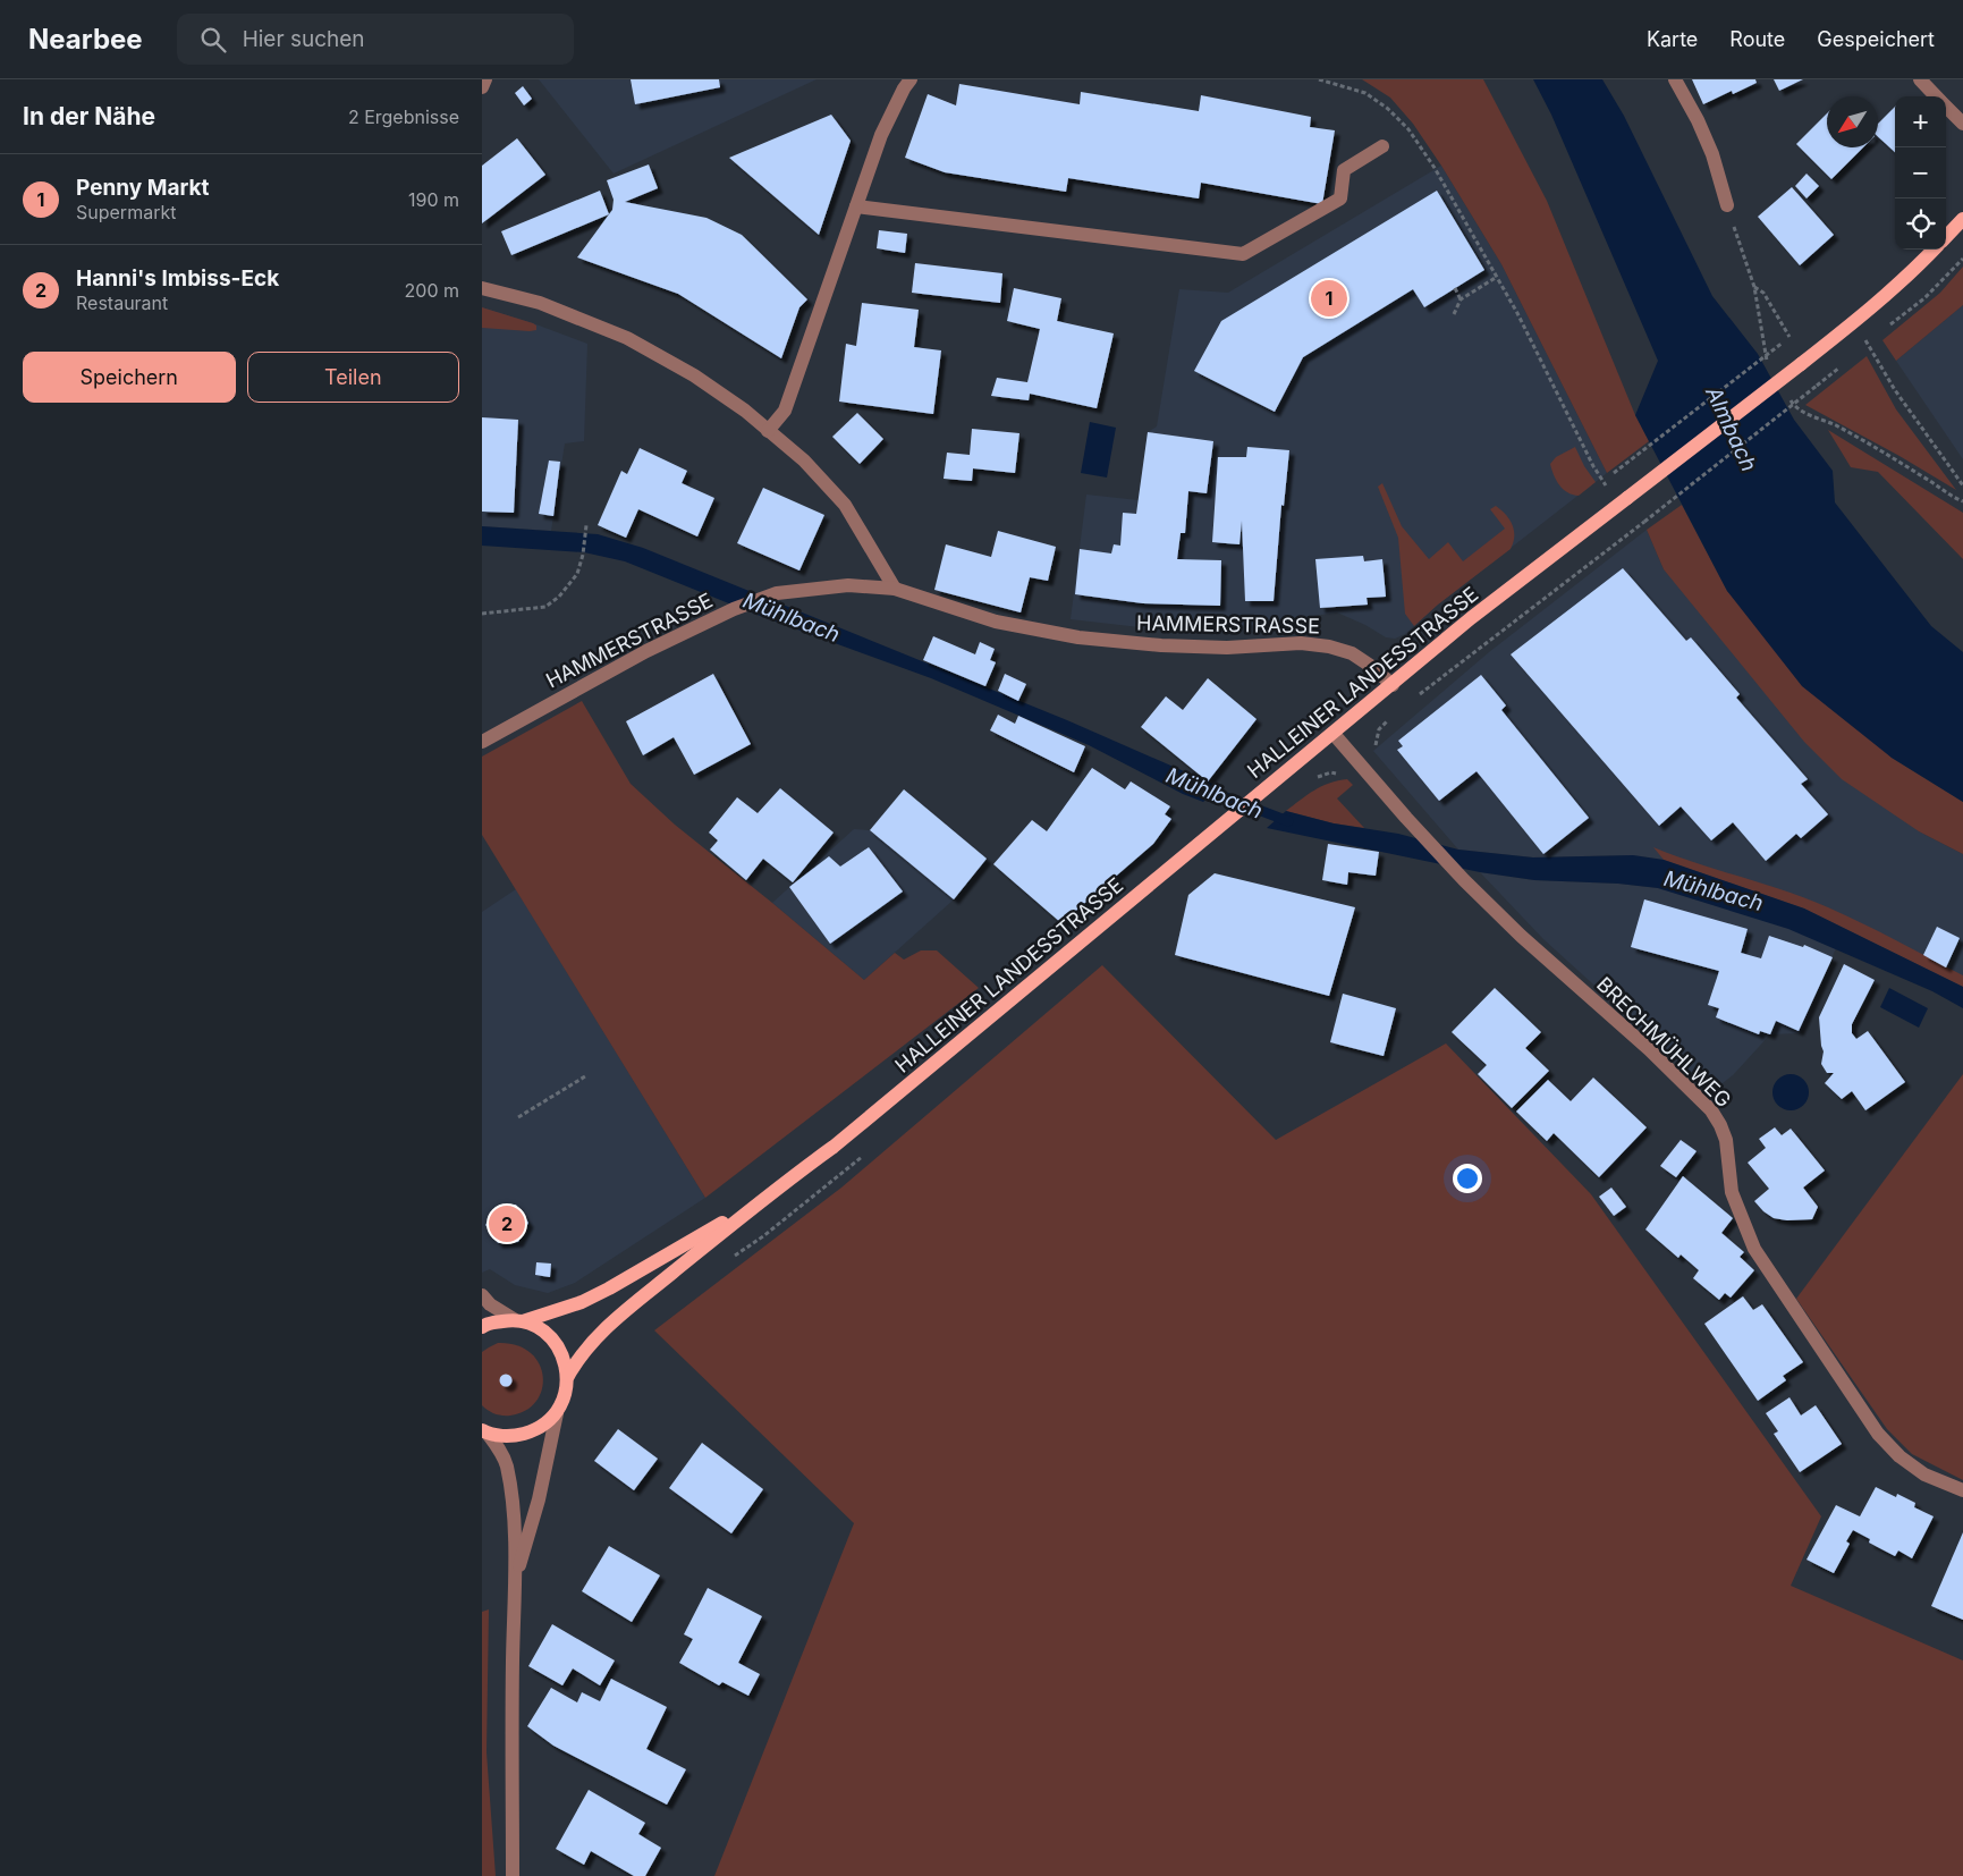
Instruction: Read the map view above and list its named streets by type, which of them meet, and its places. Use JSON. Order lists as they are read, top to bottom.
{
  "streets": {
    "main road": ["HALLEINER LANDESSTRASSE"],
    "street": ["HAMMERSTRASSE", "BRECHMÜHLWEG"]
  },
  "crossings": [
    ["HAMMERSTRASSE", "HALLEINER LANDESSTRASSE"],
    ["HALLEINER LANDESSTRASSE", "BRECHMÜHLWEG"]
  ],
  "water": ["Almbach", "Mühlbach"],
  "north": "bottom left",
  "page": {
    "header": "Nearbee",
    "search": "Hier suchen",
    "nav": ["Karte", "Route", "Gespeichert"],
    "heading": ["In der Nähe", "2 Ergebnisse"],
    "map_buttons": ["+", "−"],
    "list": [
      {
        "mark": "1",
        "name": "Penny Markt",
        "note": "Supermarkt",
        "value": "190 m"
      },
      {
        "mark": "2",
        "name": "Hanni's Imbiss-Eck",
        "note": "Restaurant",
        "value": "200 m"
      }
    ],
    "pins": ["1", "2"],
    "buttons": ["Speichern", "Teilen"]
  }
}
